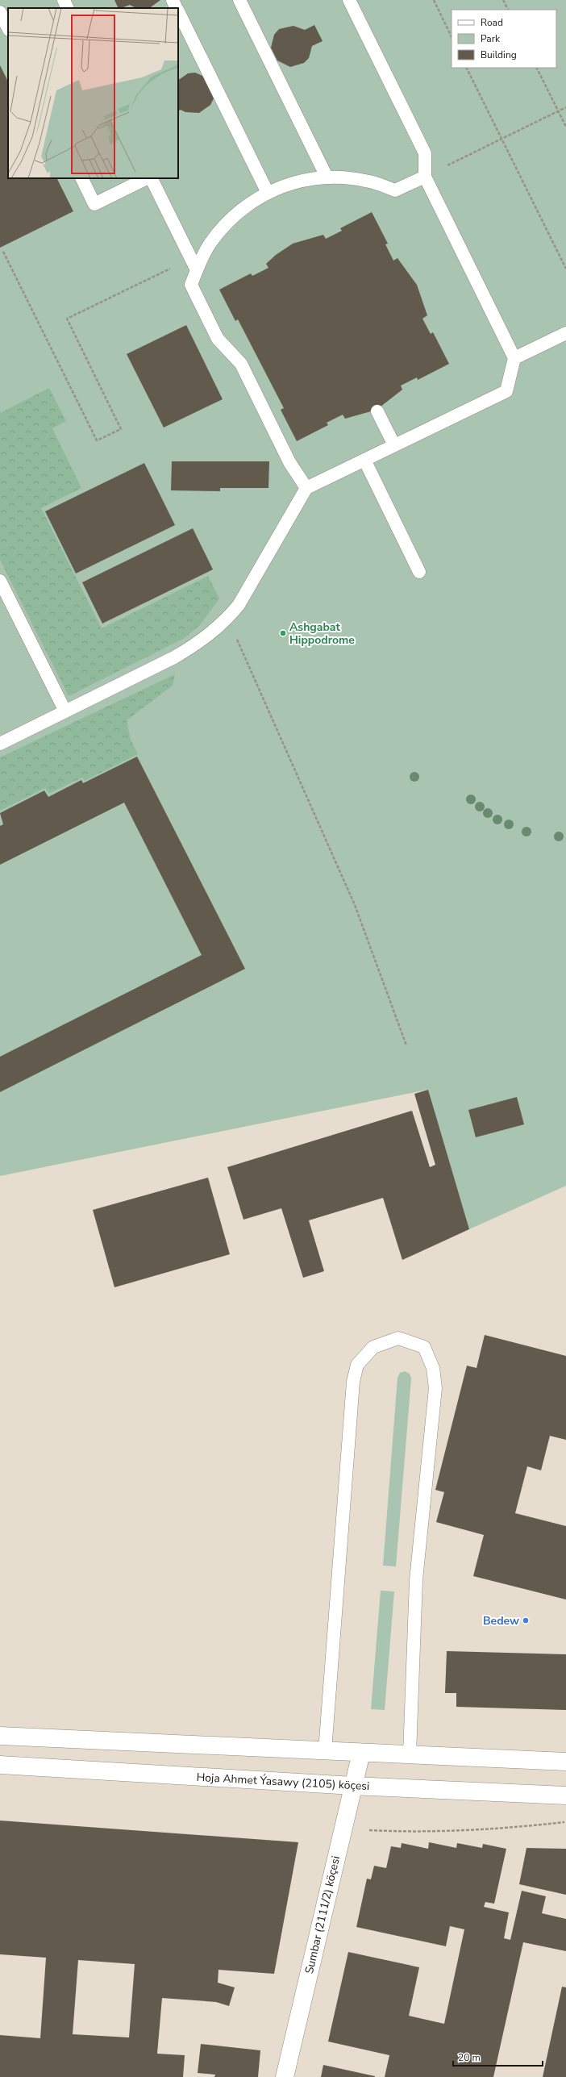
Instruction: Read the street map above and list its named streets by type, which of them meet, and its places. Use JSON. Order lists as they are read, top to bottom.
{
  "streets": {
    "street": ["Hoja Ahmet Ýasawy (2105) köçesi", "Sumbar (2111/2) köçesi"]
  },
  "crossings": [
    ["Hoja Ahmet Ýasawy (2105) köçesi", "Sumbar (2111/2) köçesi"]
  ],
  "places": ["Ashgabat Hippodrome", "Bedew"],
  "legend": ["Road", "Park", "Building"],
  "scale_bar": "20 m"
}
